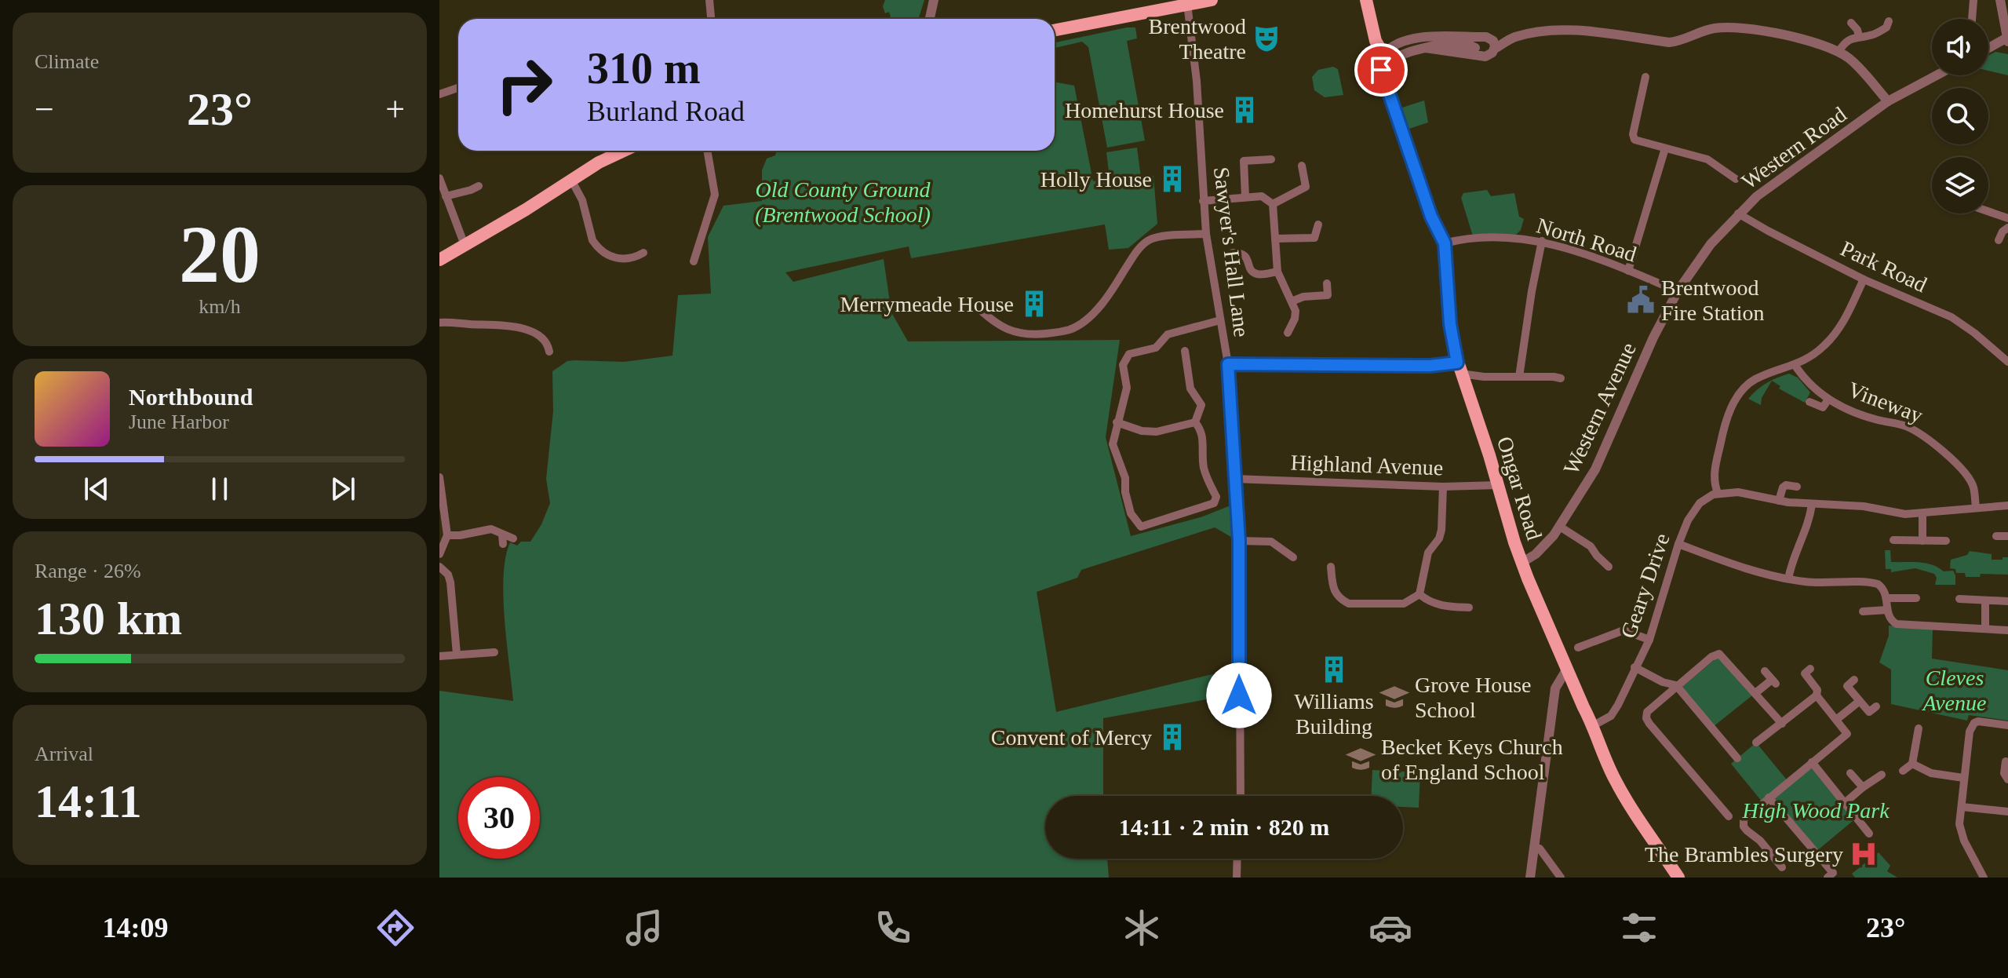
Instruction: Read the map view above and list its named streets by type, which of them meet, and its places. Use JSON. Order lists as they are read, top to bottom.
{
  "streets": {
    "main road": ["Ongar Road"],
    "street": [
      "Western Road",
      "North Road",
      "Sawyer's Hall Lane",
      "Park Road",
      "Vineway",
      "Western Avenue",
      "Highland Avenue",
      "Geary Drive"
    ]
  },
  "crossings": [
    ["Western Road", "North Road"],
    ["Western Road", "Park Road"],
    ["Western Road", "Western Avenue"],
    ["North Road", "Western Avenue"],
    ["North Road", "Ongar Road"],
    ["Sawyer's Hall Lane", "Highland Avenue"],
    ["Western Avenue", "Ongar Road"],
    ["Highland Avenue", "Ongar Road"],
    ["Ongar Road", "Geary Drive"]
  ],
  "parks": ["Old County Ground (Brentwood School)", "Cleves Avenue", "High Wood Park"],
  "places": {
    "theatre": ["Brentwood Theatre"],
    "building": [
      "Homehurst House",
      "Holly House",
      "Merrymeade House",
      "Williams Building",
      "Convent of Mercy"
    ],
    "public building": ["Brentwood Fire Station"],
    "school or university": ["Grove House School", "Becket Keys Church of England School"],
    "hospital": ["The Brambles Surgery"]
  },
  "page": {
    "tile": [
      "Climate",
      ["20", "km/h"],
      ["Range · 26%", "130 km"],
      ["Arrival", "14:11"]
    ],
    "turn": ["310 m", "Burland Road"],
    "heat": ["−", "23°", "+"],
    "song": ["Northbound", "June Harbor"],
    "limit": "30",
    "trip": "14:11 · 2 min · 820 m",
    "tabs": ["14:09", "23°"]
  }
}
